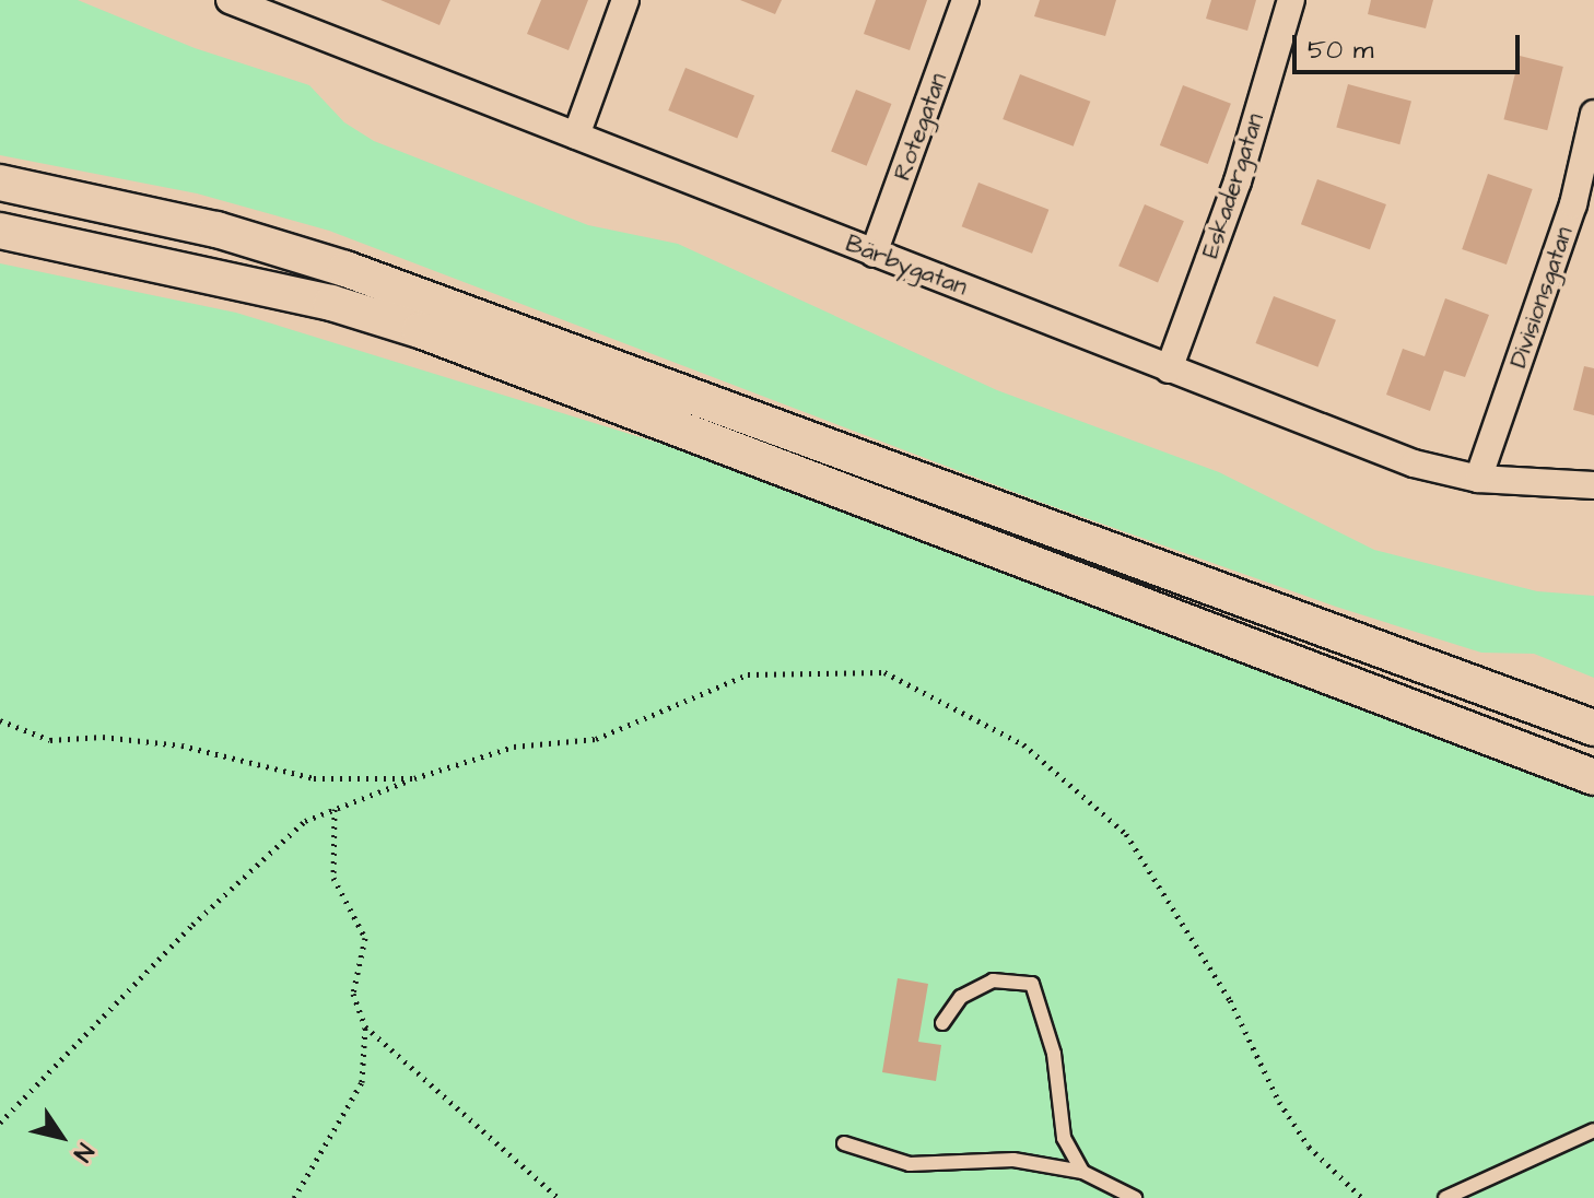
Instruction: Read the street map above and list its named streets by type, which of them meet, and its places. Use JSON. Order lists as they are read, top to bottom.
{
  "streets": {
    "street": [
      "Rotegatan",
      "Eskadergatan",
      "Bärbygatan",
      "Divisionsgatan"
    ]
  },
  "crossings": [
    ["Rotegatan", "Bärbygatan"],
    ["Eskadergatan", "Bärbygatan"],
    ["Bärbygatan", "Divisionsgatan"]
  ],
  "scale_bar": "50 m",
  "north": "bottom right"
}
